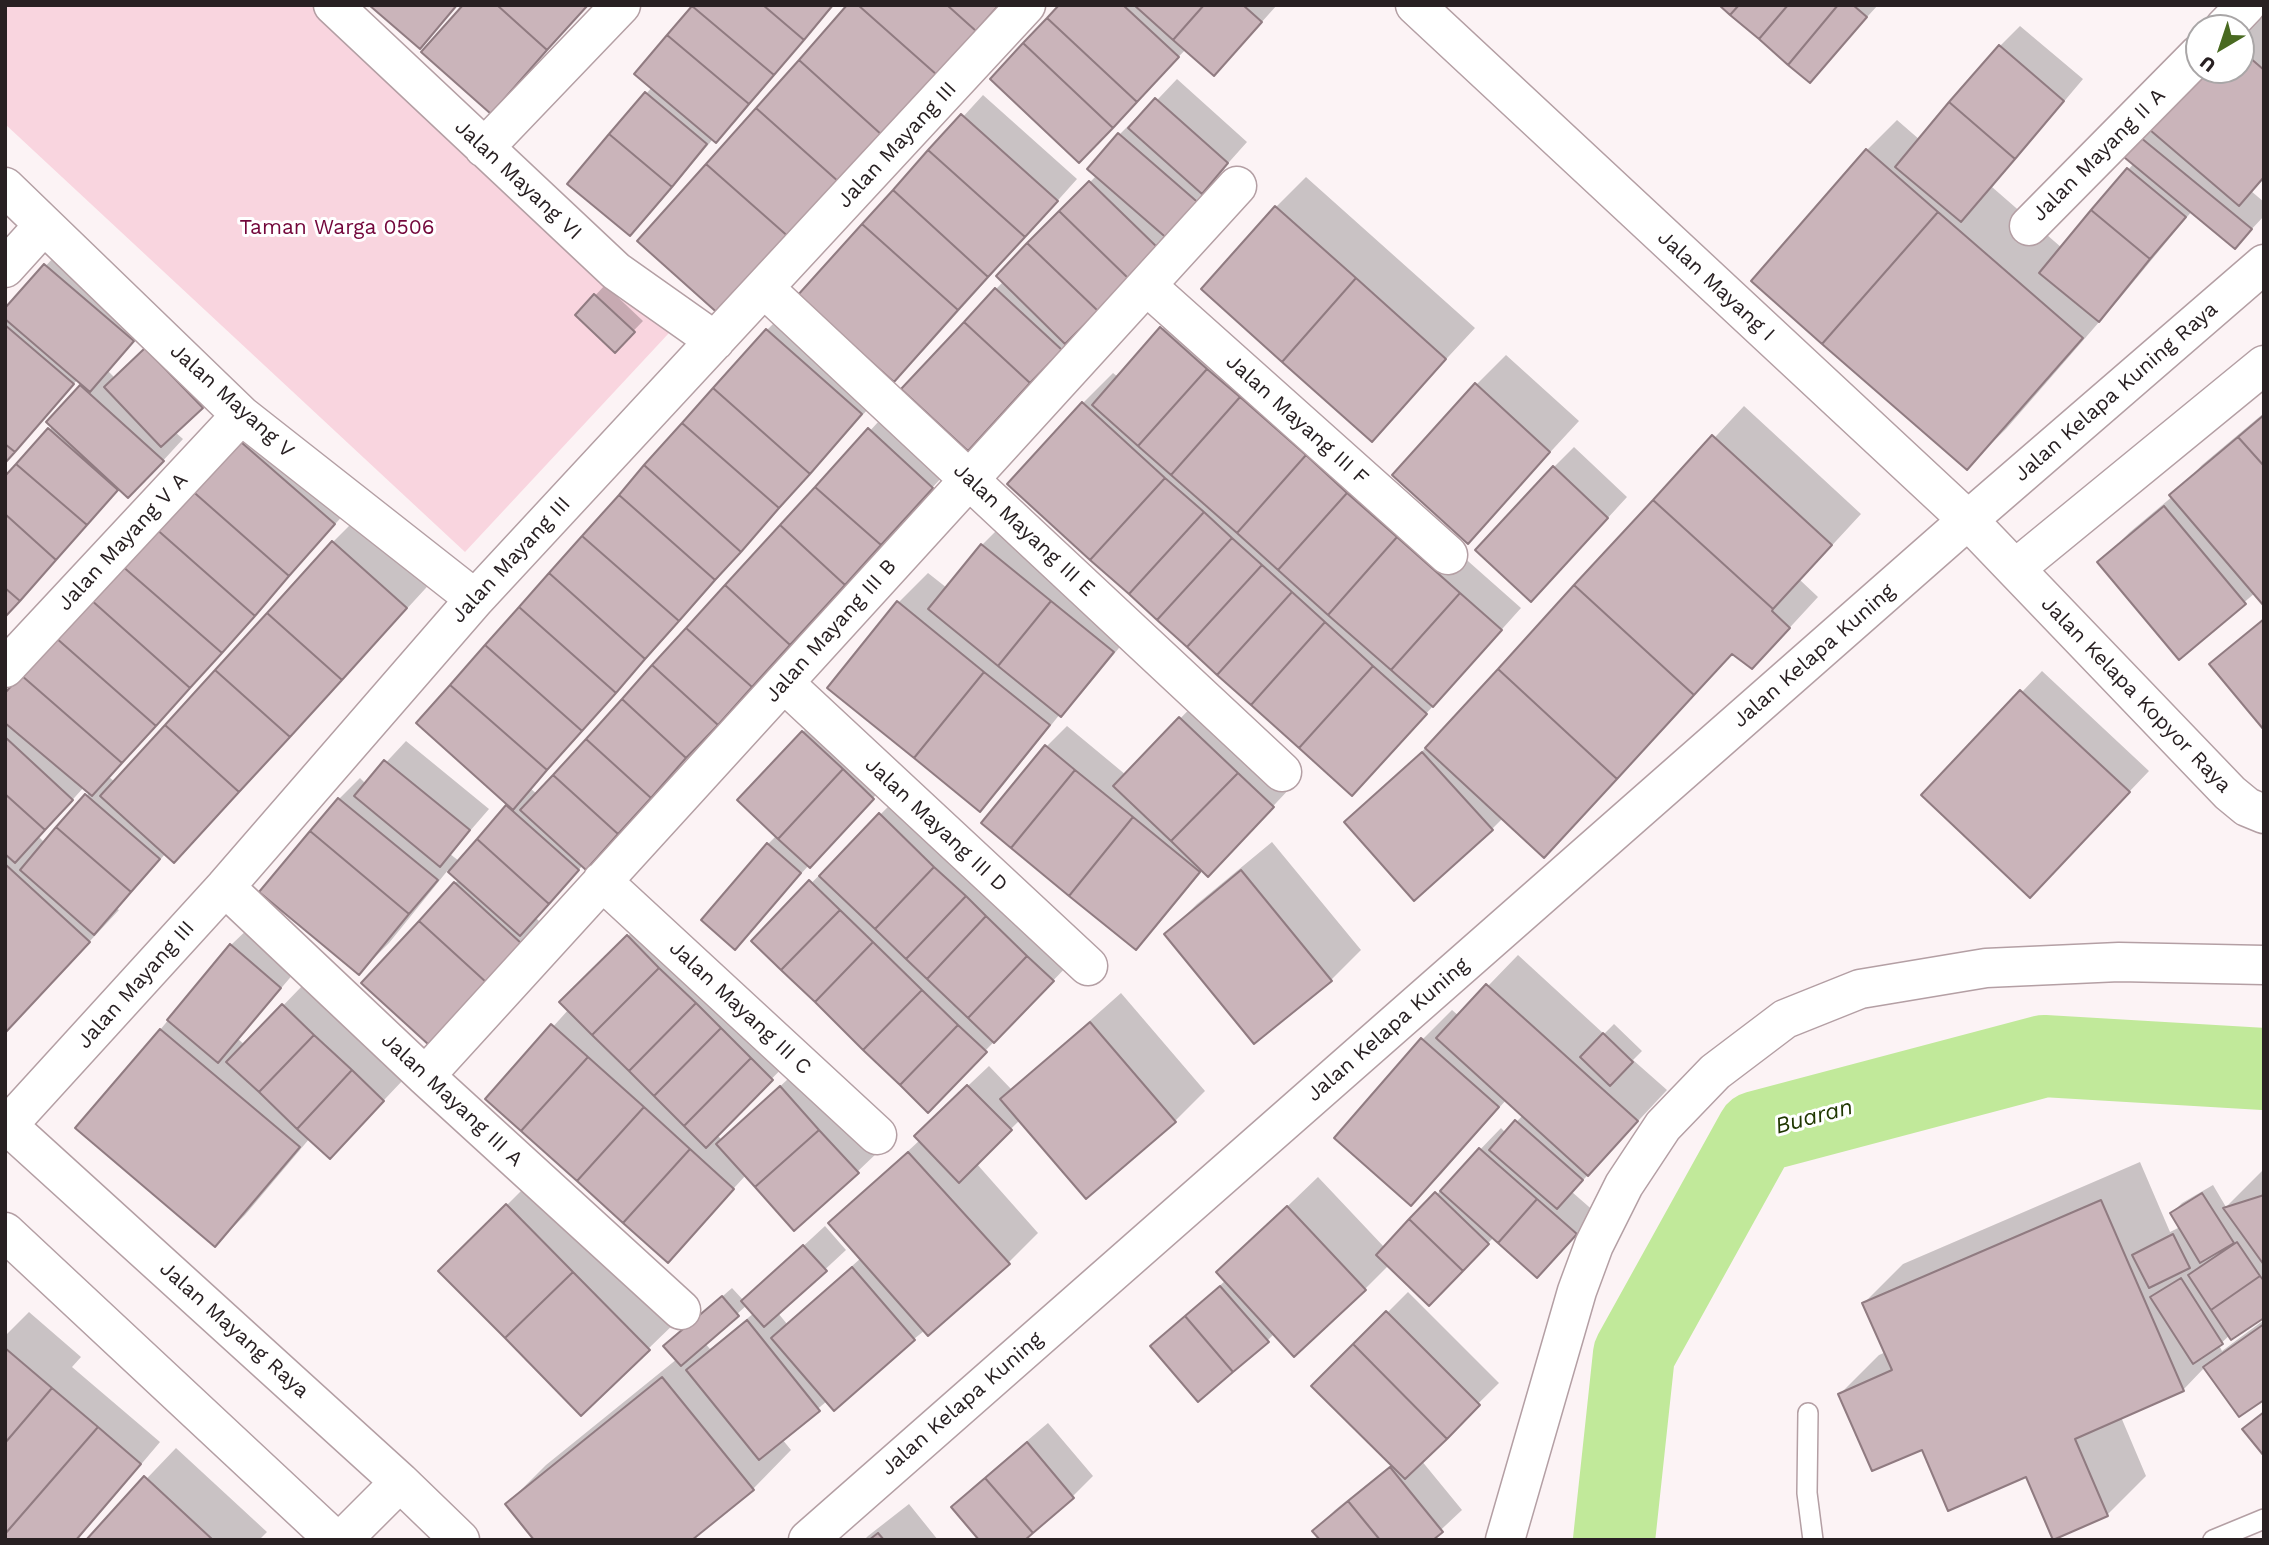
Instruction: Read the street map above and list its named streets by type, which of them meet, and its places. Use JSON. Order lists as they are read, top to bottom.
{
  "streets": {
    "street": [
      "Jalan Mayang III",
      "Jalan Mayang II A",
      "Jalan Mayang VI",
      "Jalan Mayang I",
      "Jalan Kelapa Kuning Raya",
      "Jalan Mayang V",
      "Jalan Mayang III F",
      "Jalan Mayang III E",
      "Jalan Mayang V A",
      "Jalan Mayang III B",
      "Jalan Kelapa Kuning",
      "Jalan Kelapa Kopyor Raya",
      "Jalan Mayang III D",
      "Jalan Mayang III C",
      "Jalan Mayang III A",
      "Jalan Mayang Raya"
    ]
  },
  "crossings": [
    ["Jalan Mayang III", "Jalan Mayang VI"],
    ["Jalan Mayang III", "Jalan Mayang V"],
    ["Jalan Mayang III", "Jalan Mayang III E"],
    ["Jalan Mayang III", "Jalan Mayang III A"],
    ["Jalan Mayang III", "Jalan Mayang Raya"],
    ["Jalan Mayang I", "Jalan Kelapa Kuning Raya"],
    ["Jalan Mayang I", "Jalan Kelapa Kuning"],
    ["Jalan Mayang I", "Jalan Kelapa Kopyor Raya"],
    ["Jalan Kelapa Kuning Raya", "Jalan Kelapa Kuning"],
    ["Jalan Mayang V", "Jalan Mayang V A"],
    ["Jalan Mayang III F", "Jalan Mayang III B"],
    ["Jalan Mayang III E", "Jalan Mayang III B"],
    ["Jalan Mayang III B", "Jalan Mayang III D"],
    ["Jalan Mayang III B", "Jalan Mayang III C"],
    ["Jalan Mayang III B", "Jalan Mayang III A"]
  ],
  "water": ["Buaran"],
  "parks": ["Taman Warga 0506"],
  "north": "bottom left"
}
